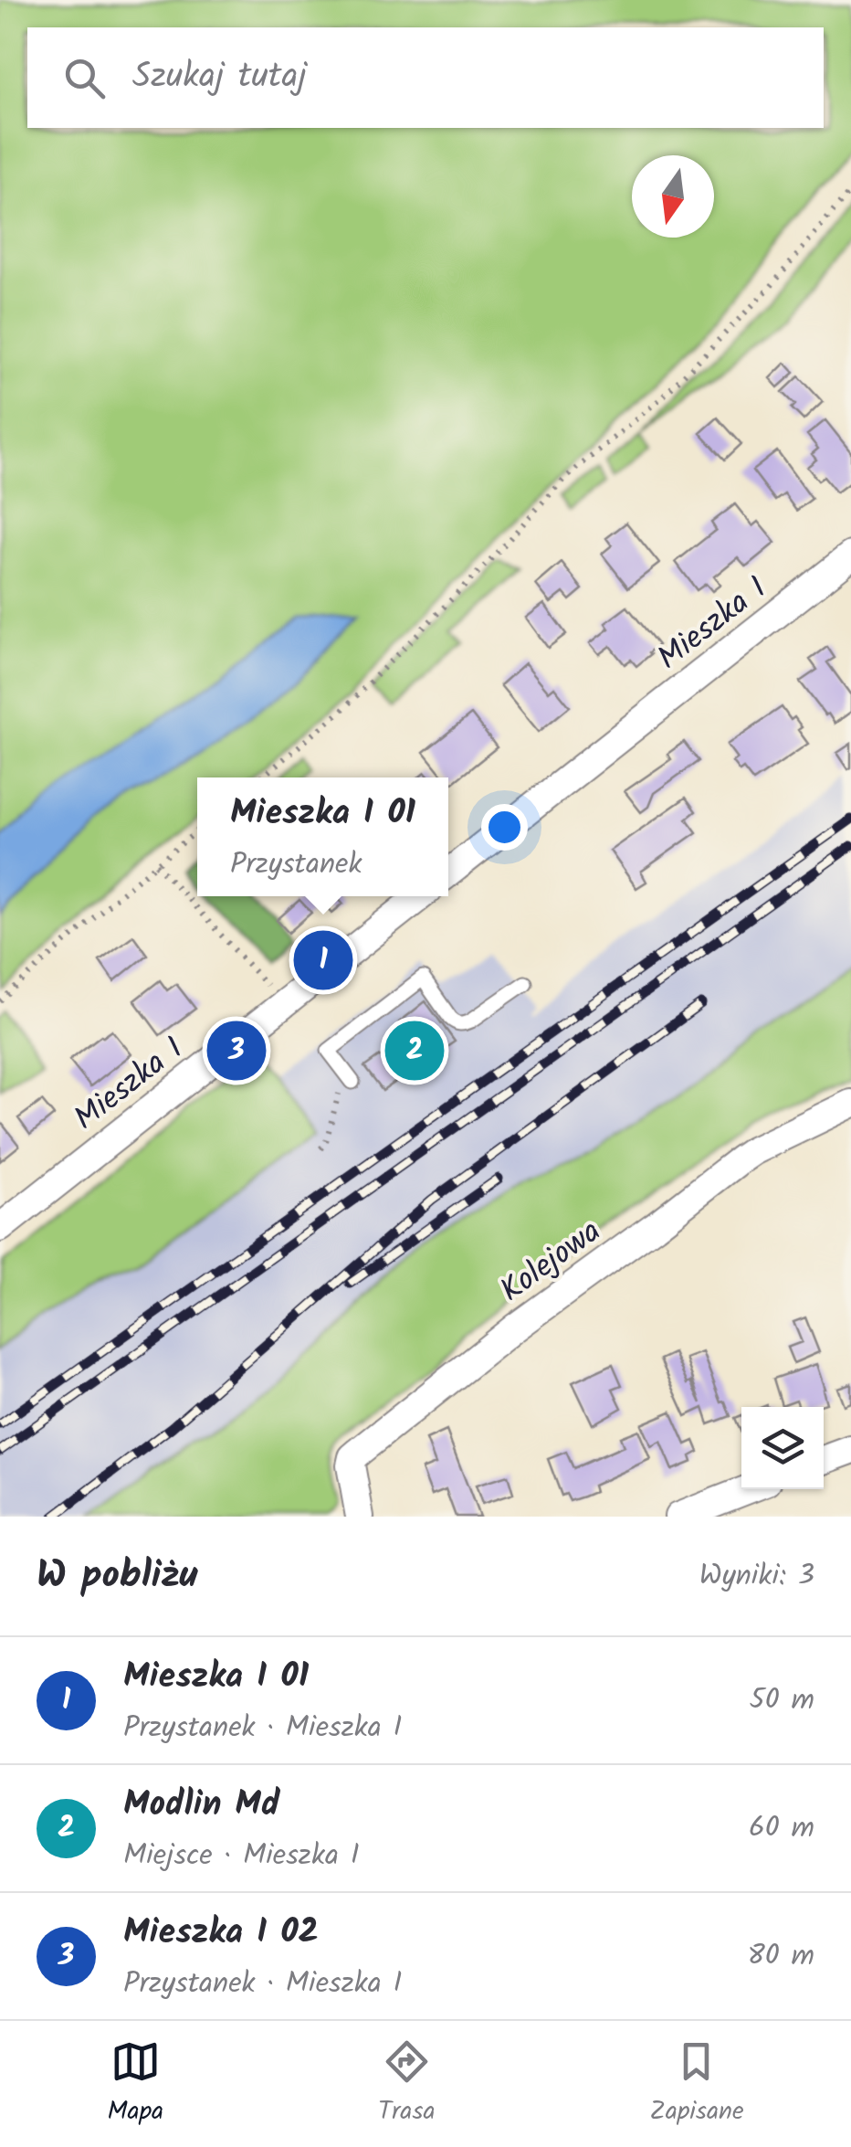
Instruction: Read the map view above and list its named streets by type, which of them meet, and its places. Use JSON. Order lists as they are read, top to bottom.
{
  "streets": {
    "street": ["Mieszka I", "Kolejowa"]
  },
  "north": "bottom",
  "page": {
    "search": "Szukaj tutaj",
    "popup": ["Mieszka I 01", "Przystanek"],
    "pins": ["1", "2", "3"],
    "heading": ["W pobliżu", "Wyniki: 3"],
    "list": [
      {
        "mark": "1",
        "name": "Mieszka I 01",
        "note": "Przystanek · Mieszka I",
        "value": "50 m"
      },
      {
        "mark": "2",
        "name": "Modlin Md",
        "note": "Miejsce · Mieszka I",
        "value": "60 m"
      },
      {
        "mark": "3",
        "name": "Mieszka I 02",
        "note": "Przystanek · Mieszka I",
        "value": "80 m"
      }
    ],
    "nav": ["Mapa", "Trasa", "Zapisane"]
  }
}
